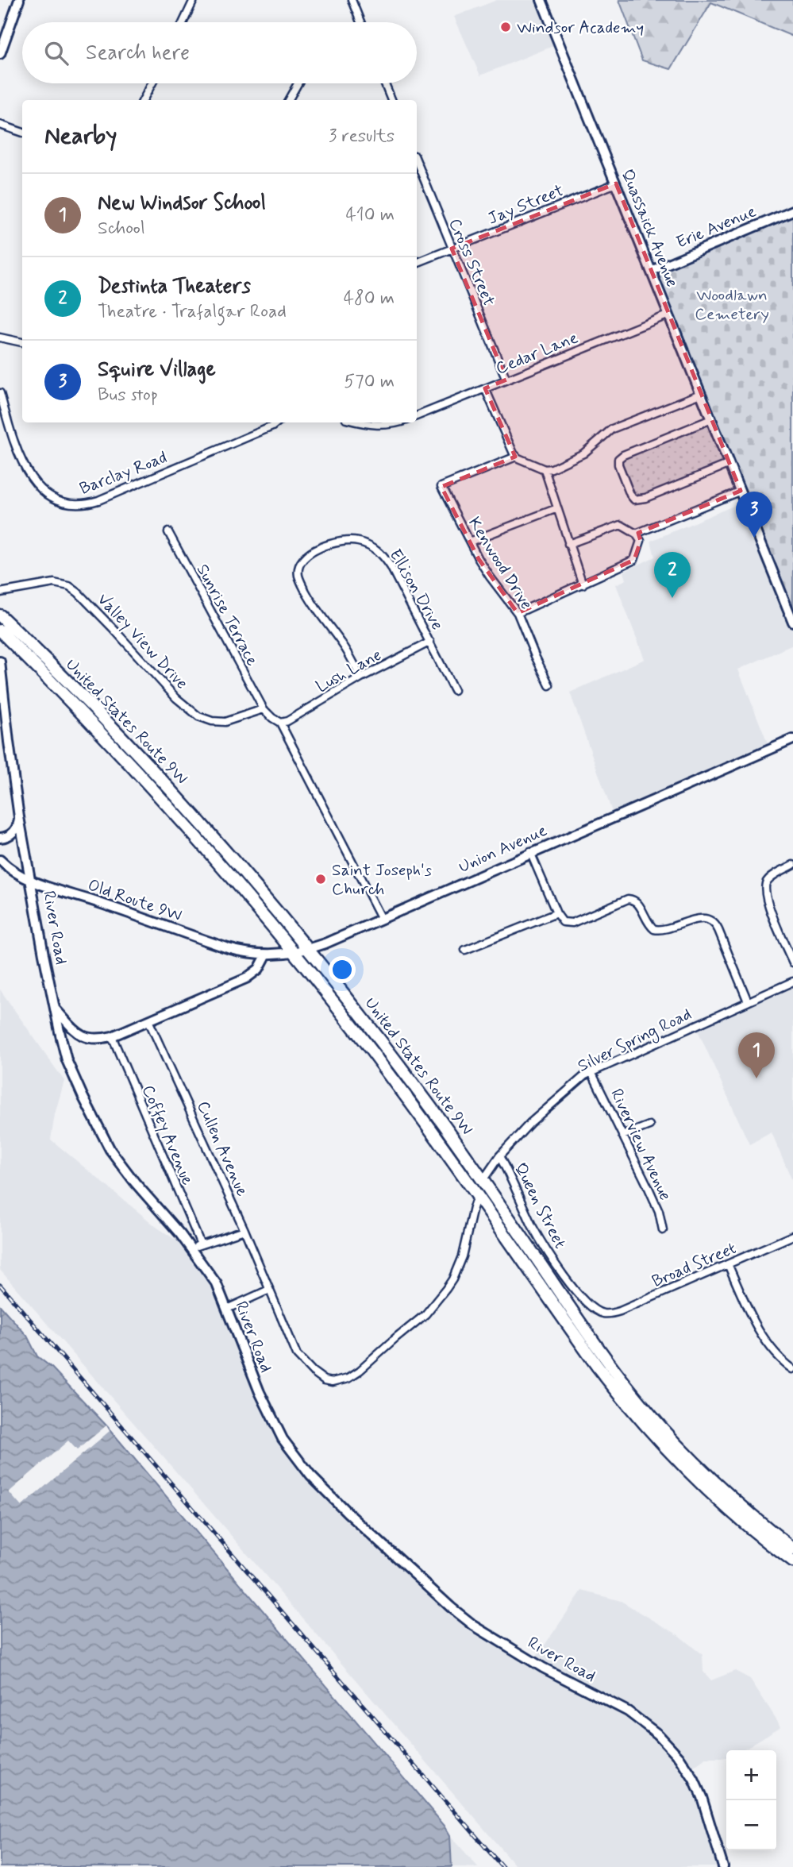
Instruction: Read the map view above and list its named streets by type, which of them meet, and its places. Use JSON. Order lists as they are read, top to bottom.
{
  "streets": {
    "highway": ["United States Route 9W"],
    "street": [
      "Jay Street",
      "Erie Avenue",
      "Quassaick Avenue",
      "Cross Street",
      "Cedar Lane",
      "Barclay Road",
      "Kenwood Drive",
      "Ellison Drive",
      "Sunrise Terrace",
      "Valley View Drive",
      "Lush Lane",
      "Union Avenue",
      "Old Route 9W",
      "River Road",
      "Silver Spring Road",
      "Coffey Avenue",
      "Riverview Avenue",
      "Cullen Avenue",
      "Queen Street",
      "Broad Street"
    ]
  },
  "crossings": [
    ["Jay Street", "Quassaick Avenue"],
    ["Jay Street", "Cross Street"],
    ["Erie Avenue", "Quassaick Avenue"],
    ["Quassaick Avenue", "Cedar Lane"],
    ["Cross Street", "Cedar Lane"],
    ["Ellison Drive", "Lush Lane"],
    ["Sunrise Terrace", "Valley View Drive"],
    ["United States Route 9W", "Union Avenue"],
    ["United States Route 9W", "Silver Spring Road"],
    ["Union Avenue", "Old Route 9W"],
    ["Old Route 9W", "River Road"],
    ["Silver Spring Road", "Riverview Avenue"],
    ["Silver Spring Road", "Cullen Avenue"],
    ["Silver Spring Road", "Queen Street"],
    ["Queen Street", "Broad Street"]
  ],
  "parks": ["Woodlawn Cemetery"],
  "places": ["Windsor Academy", "Saint Joseph's Church"],
  "page": {
    "search": "Search here",
    "heading": ["Nearby", "3 results"],
    "list": [
      {
        "mark": "1",
        "name": "New Windsor School",
        "note": "School",
        "value": "410 m"
      },
      {
        "mark": "2",
        "name": "Destinta Theaters",
        "note": "Theatre · Trafalgar Road",
        "value": "480 m"
      },
      {
        "mark": "3",
        "name": "Squire Village",
        "note": "Bus stop",
        "value": "570 m"
      }
    ],
    "pins": ["3", "2", "1"],
    "map_buttons": ["+", "−"]
  }
}
